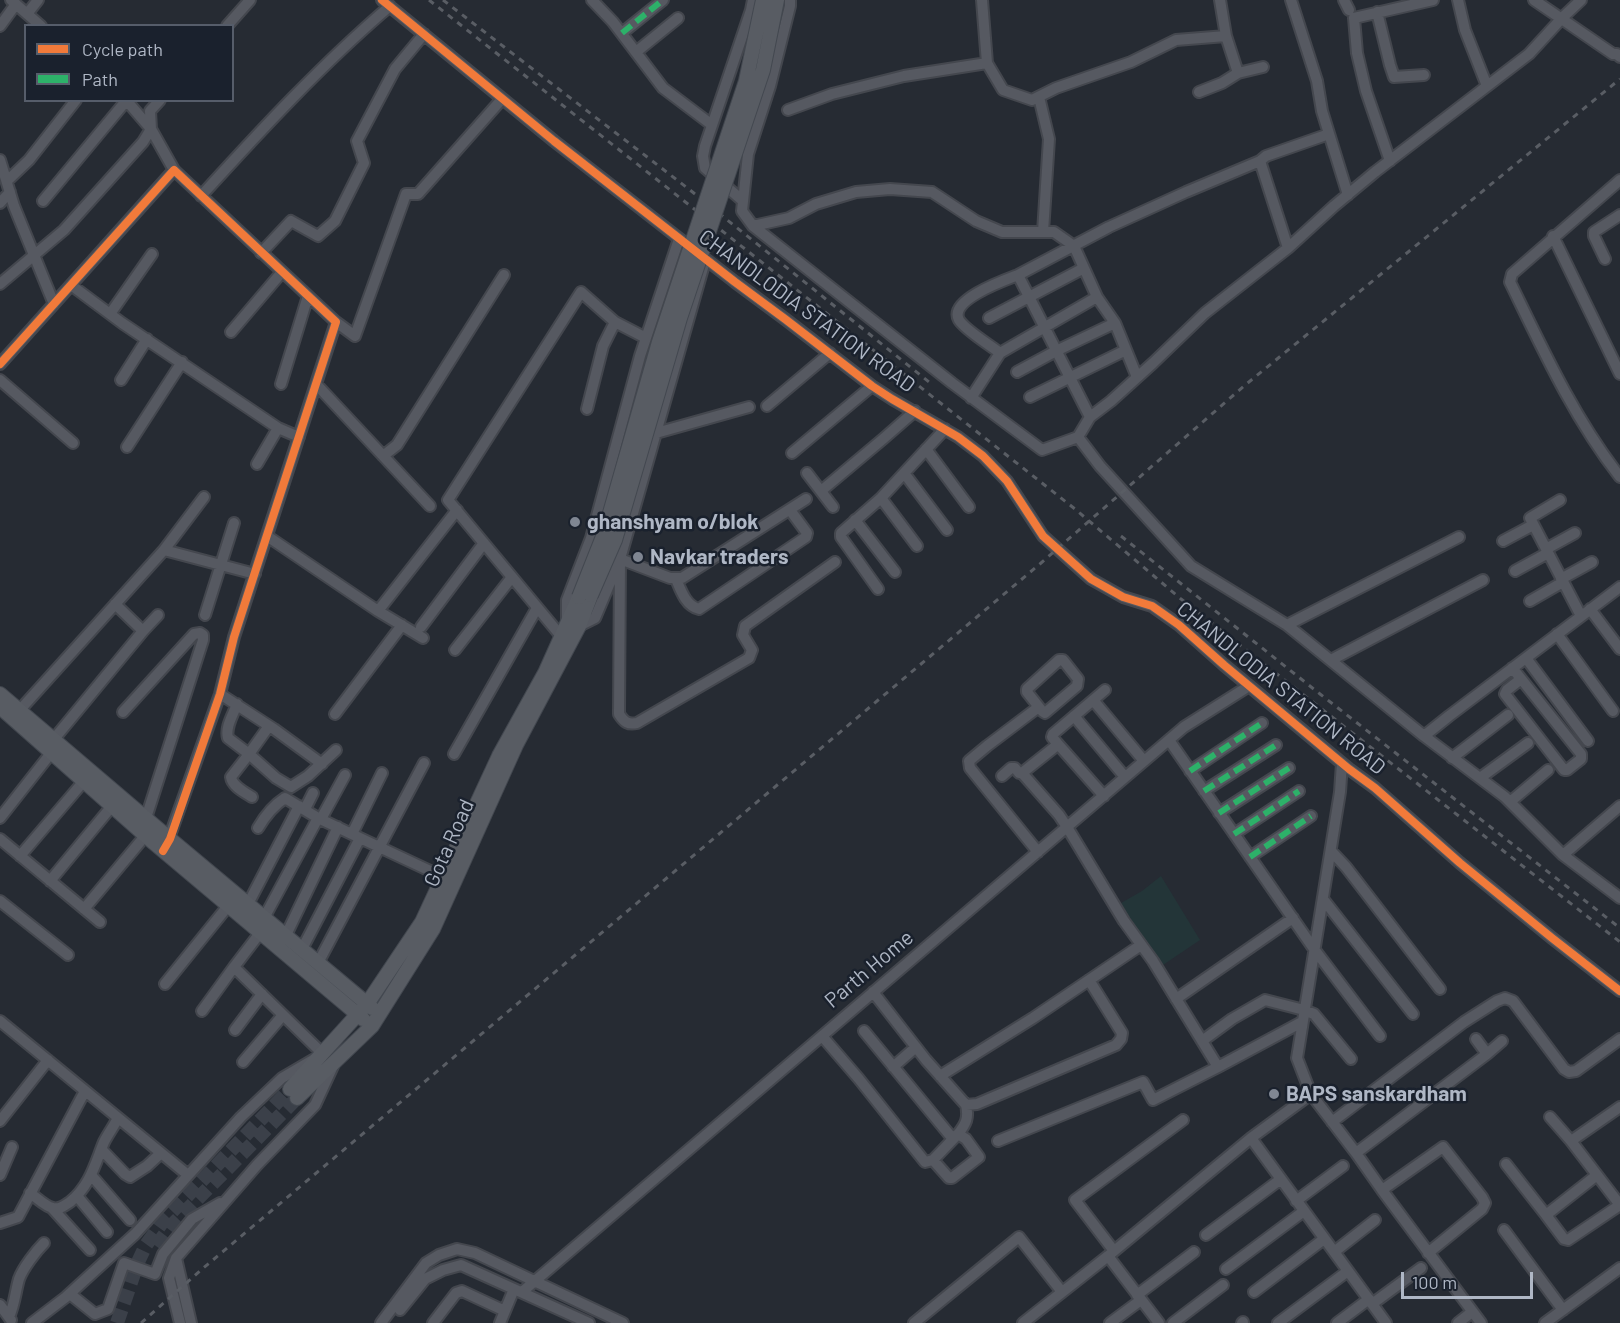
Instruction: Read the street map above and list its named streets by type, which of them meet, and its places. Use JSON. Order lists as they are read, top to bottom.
{
  "streets": {
    "main road": ["Gota Road"],
    "street": ["CHANDLODIA STATION ROAD", "Parth Home"]
  },
  "crossings": [
    ["CHANDLODIA STATION ROAD", "Parth Home"]
  ],
  "places": ["ghanshyam o/blok", "Navkar traders", "BAPS sanskardham"],
  "legend": ["Cycle path", "Path"],
  "scale_bar": "100 m"
}
